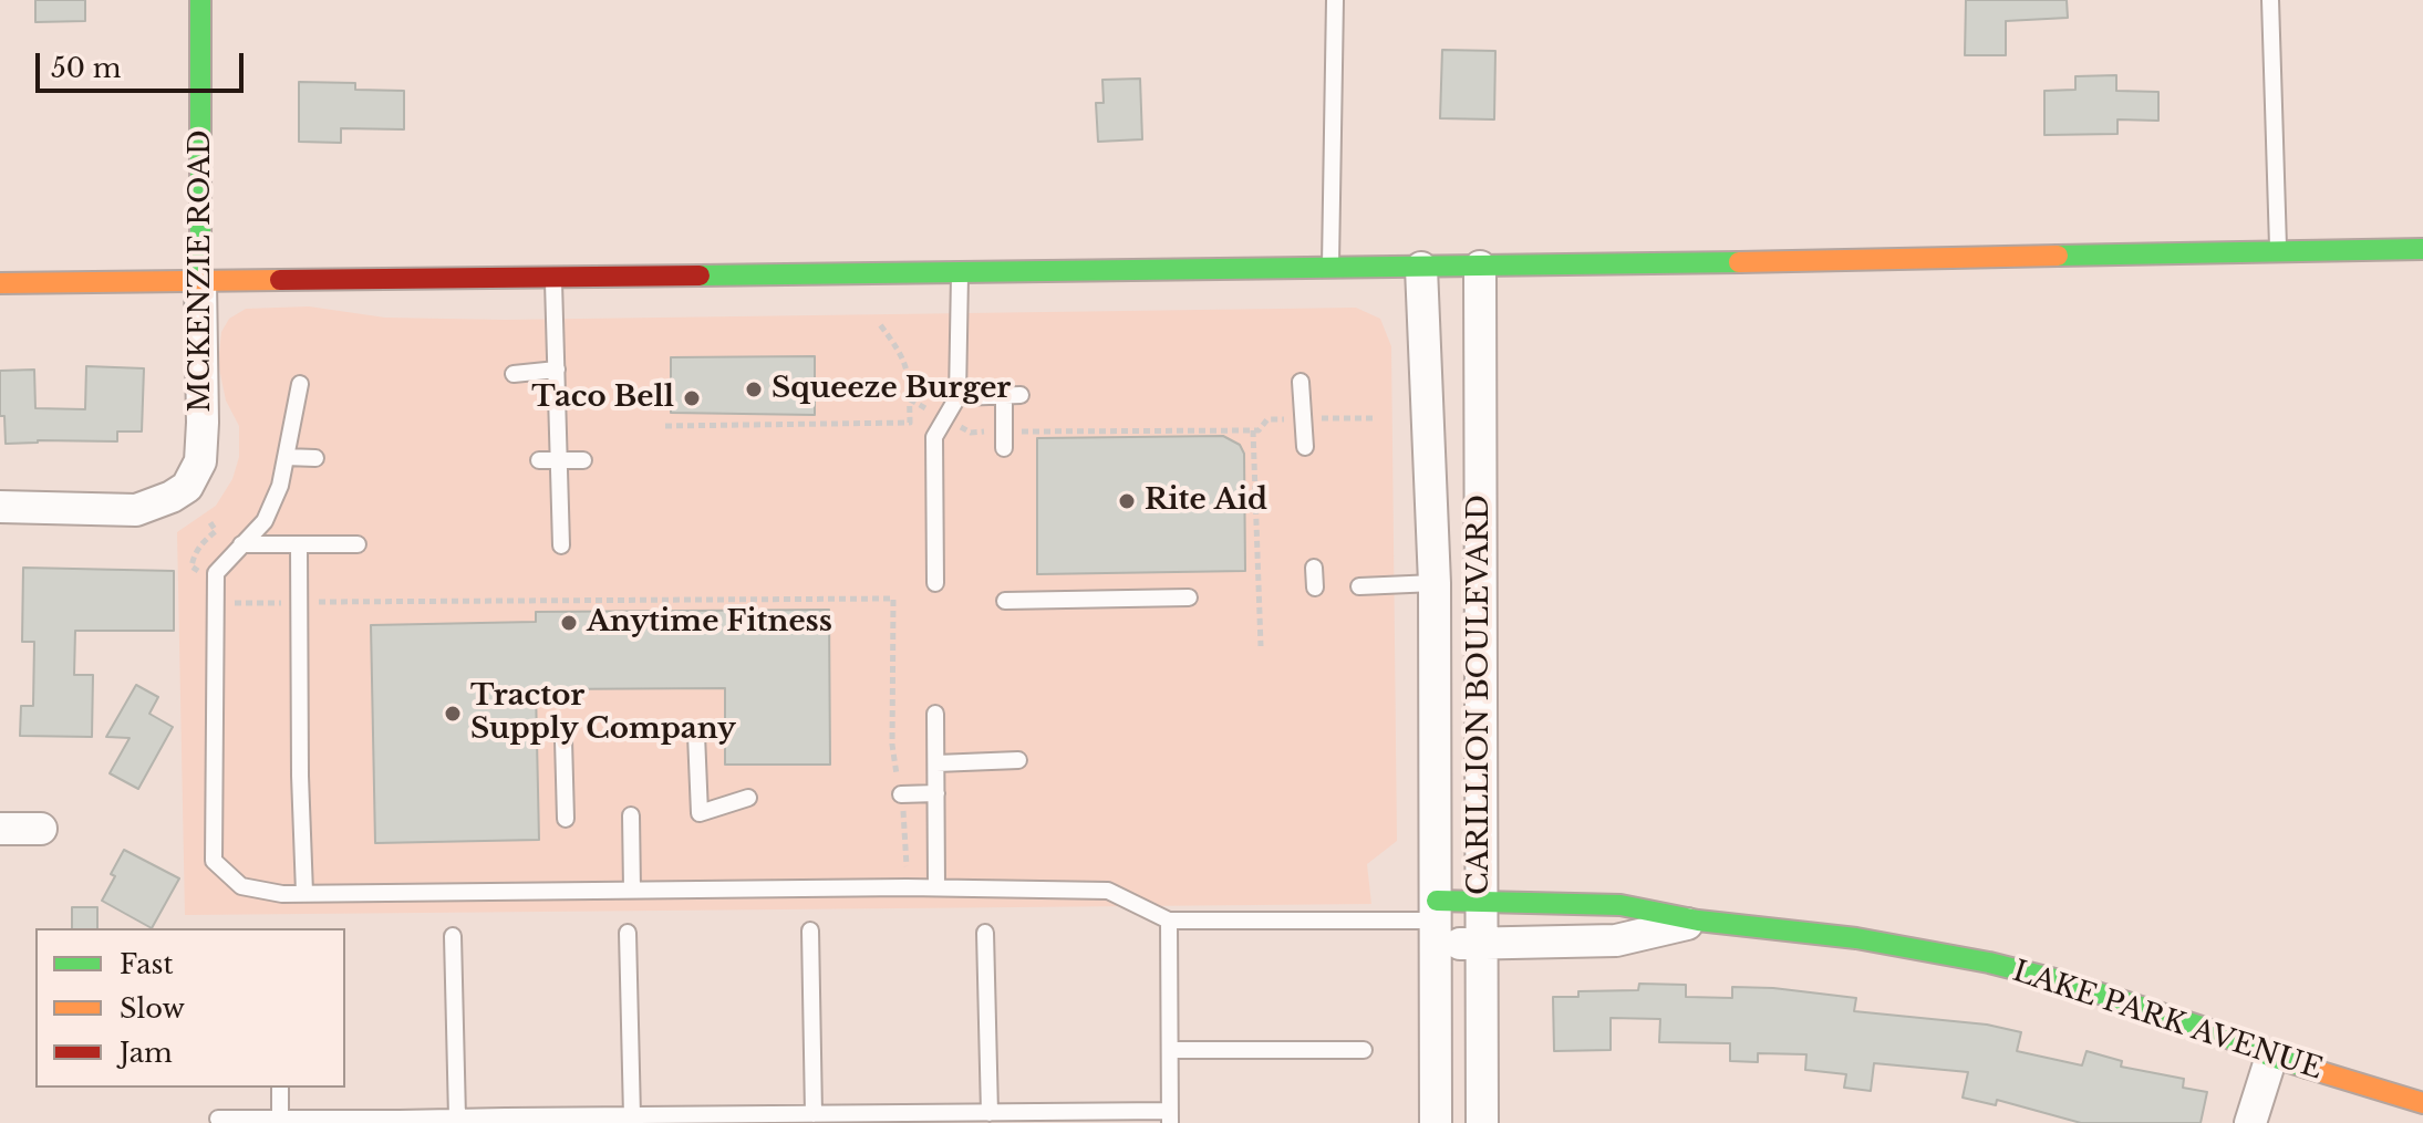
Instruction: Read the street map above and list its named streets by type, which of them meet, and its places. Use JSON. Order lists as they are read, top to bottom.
{
  "streets": {
    "main road": ["MCKENZIE ROAD", "LAKE PARK AVENUE"],
    "street": ["CARILLION BOULEVARD"]
  },
  "crossings": [
    ["CARILLION BOULEVARD", "LAKE PARK AVENUE"]
  ],
  "places": [
    "Squeeze Burger",
    "Taco Bell",
    "Rite Aid",
    "Anytime Fitness",
    "Tractor Supply Company"
  ],
  "legend": ["Fast", "Slow", "Jam"],
  "scale_bar": "50 m"
}
